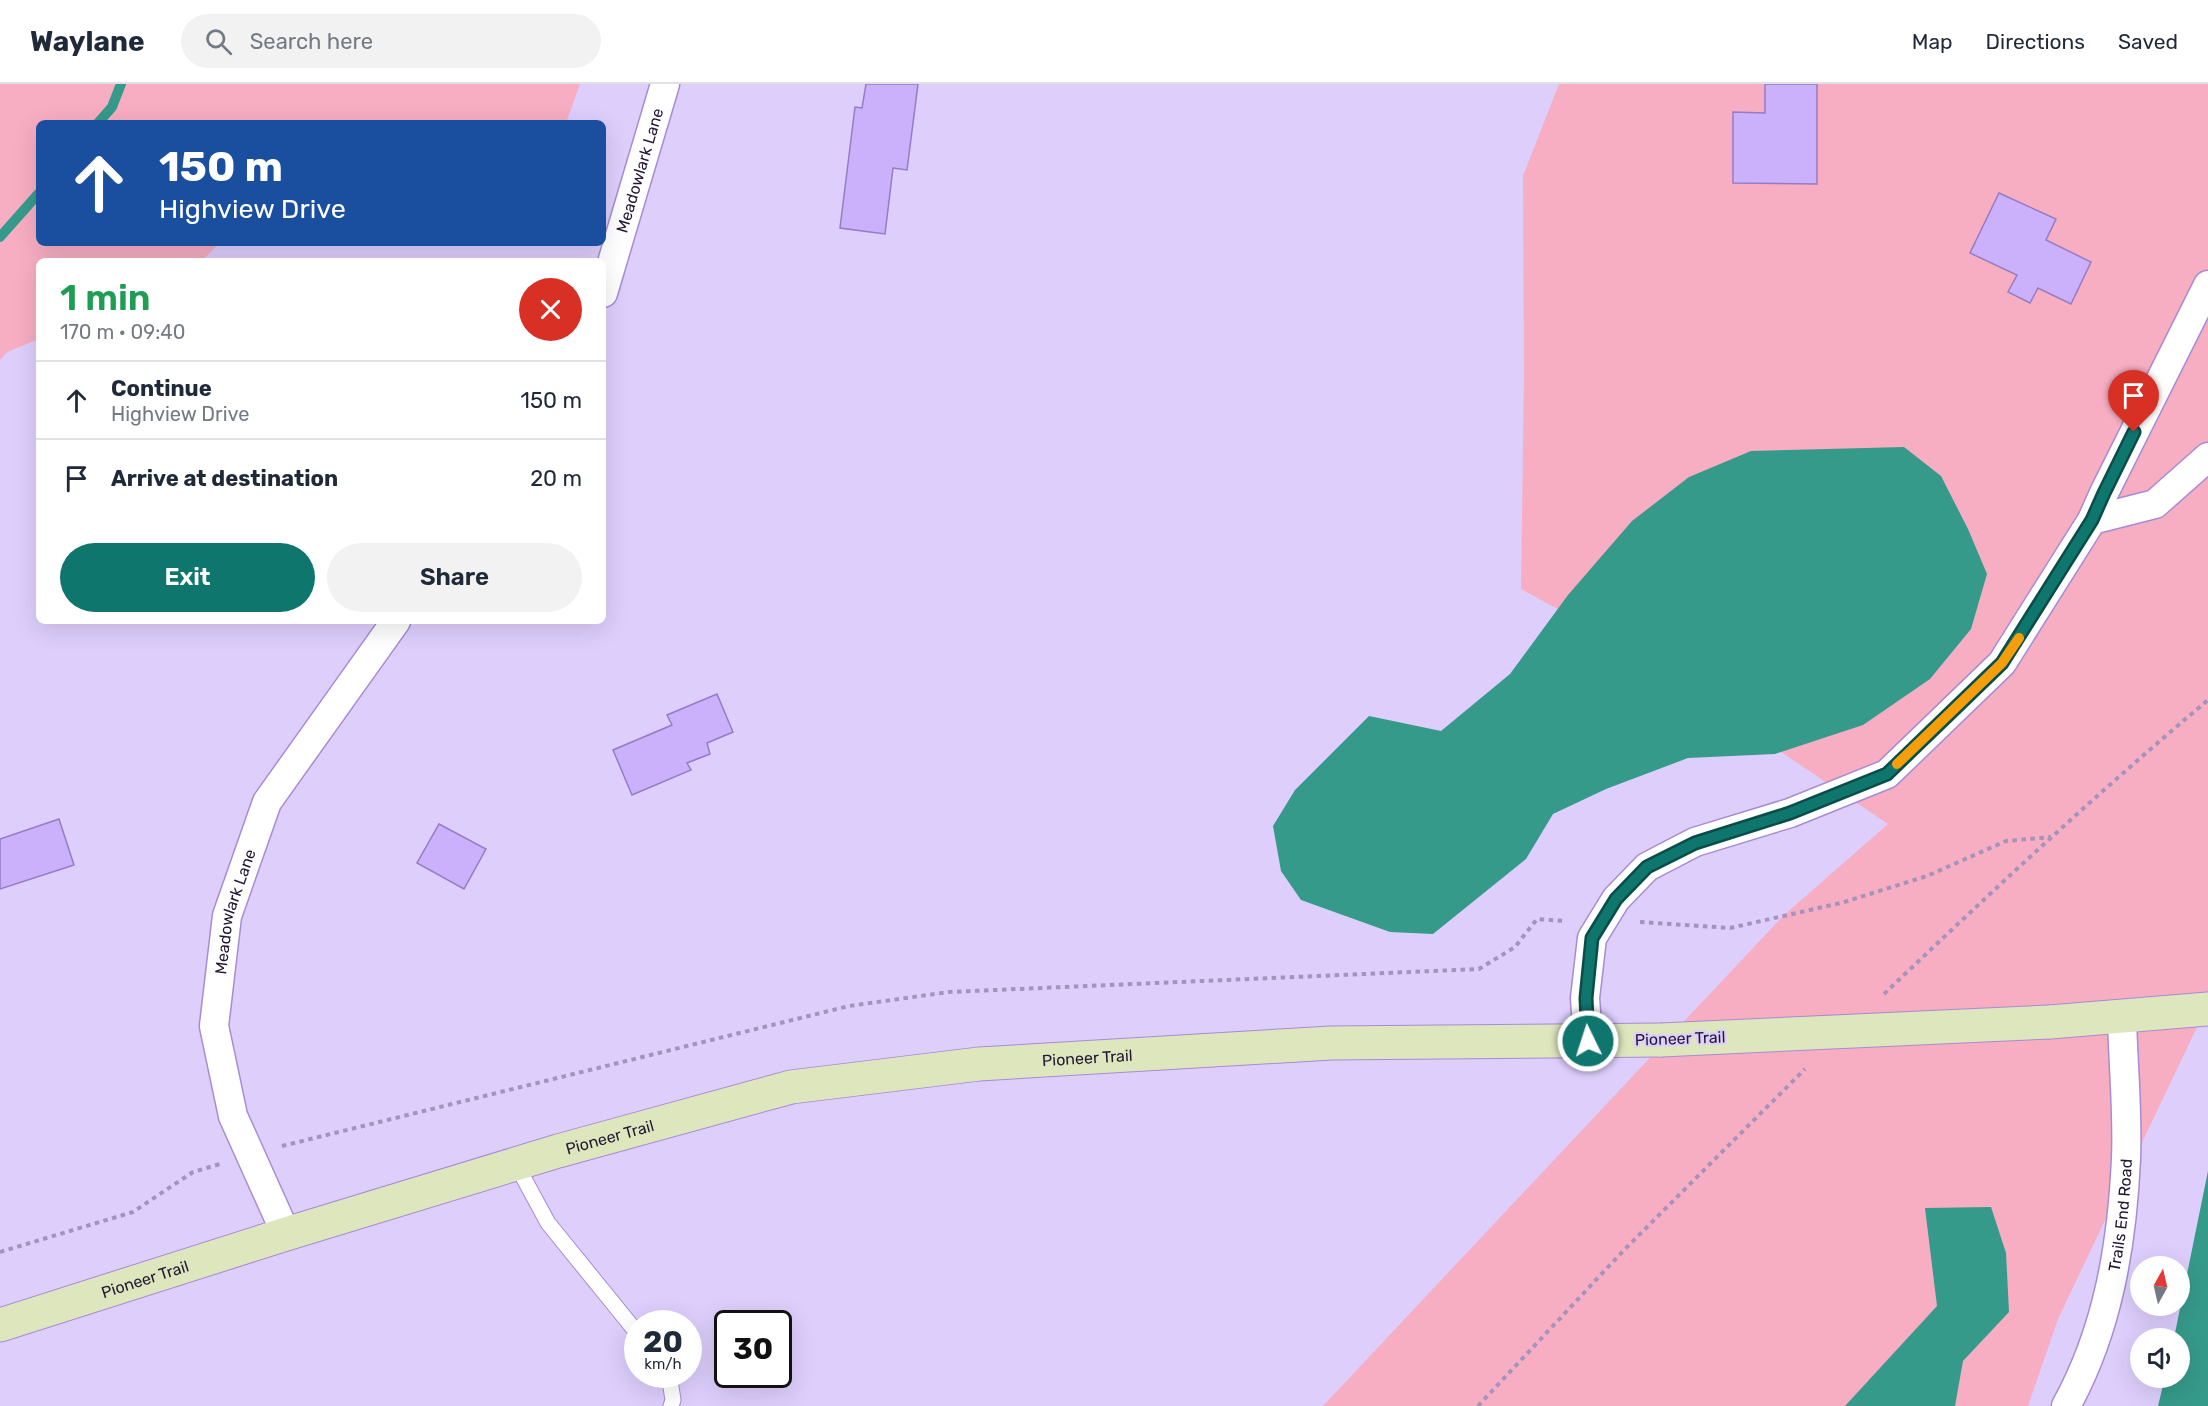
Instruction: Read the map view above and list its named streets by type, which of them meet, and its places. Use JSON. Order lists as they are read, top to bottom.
{
  "streets": {
    "main road": ["Pioneer Trail"],
    "street": ["Meadowlark Lane", "Trails End Road"]
  },
  "crossings": [
    ["Meadowlark Lane", "Pioneer Trail"],
    ["Pioneer Trail", "Trails End Road"]
  ],
  "north": "top",
  "page": {
    "header": "Waylane",
    "search": "Search here",
    "nav": ["Map", "Directions", "Saved"],
    "turn": ["150 m", "Highview Drive"],
    "heading": ["1 min", "170 m · 09:40"],
    "list": [
      {
        "name": "Continue",
        "note": "Highview Drive",
        "value": "150 m"
      },
      {
        "name": "Arrive at destination",
        "value": "20 m"
      }
    ],
    "buttons": ["Exit", "Share"],
    "speed": "20 km/h",
    "limit": "30"
  }
}
